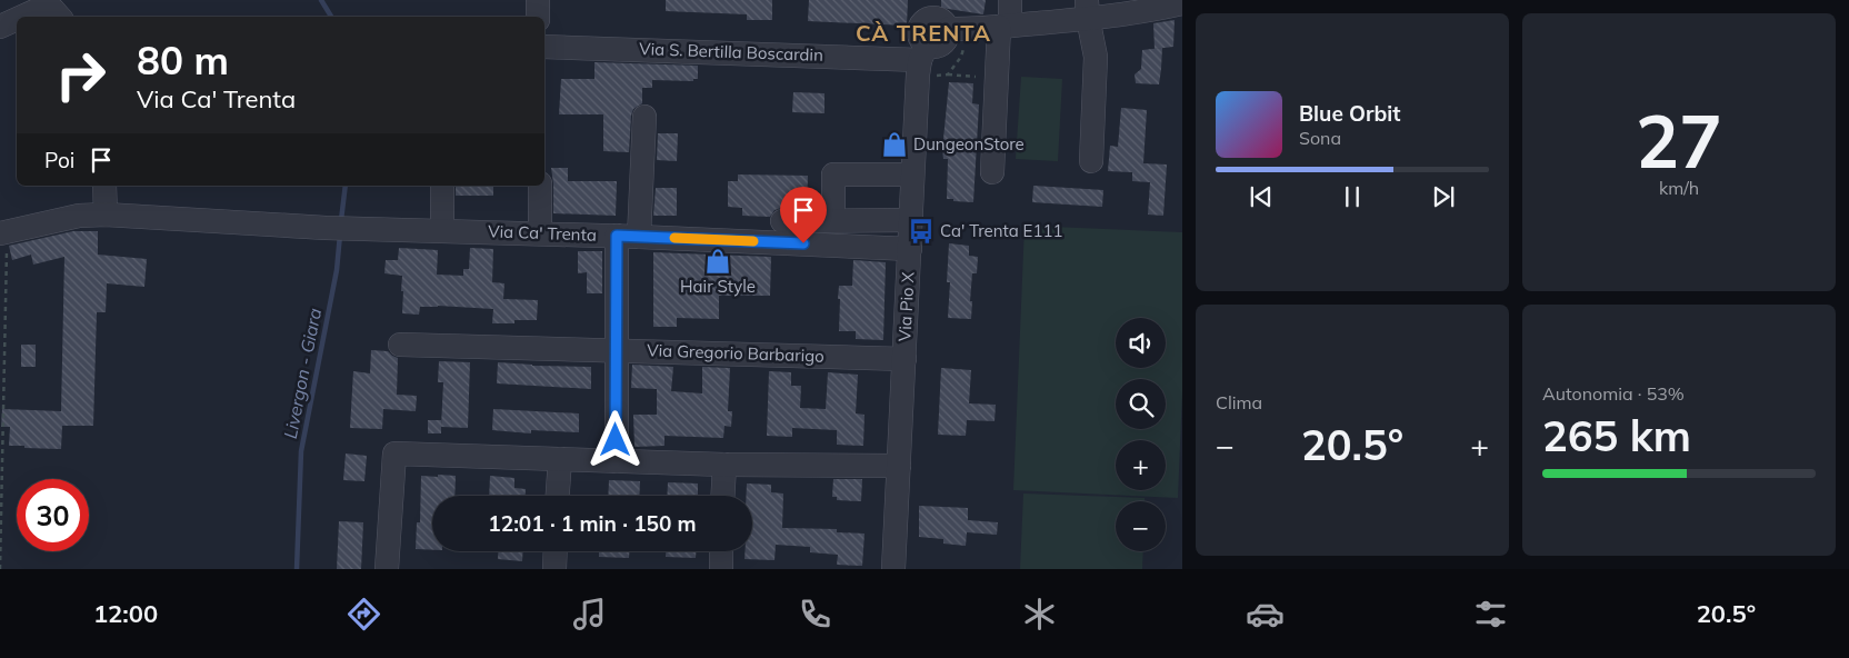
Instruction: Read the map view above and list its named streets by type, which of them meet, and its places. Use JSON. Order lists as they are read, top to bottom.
{
  "streets": {
    "street": [
      "Via S. Bertilla Boscardin",
      "Via Ca' Trenta",
      "Via Pio X",
      "Via Gregorio Barbarigo"
    ]
  },
  "crossings": [
    ["Via S. Bertilla Boscardin", "Via Pio X"],
    ["Via Ca' Trenta", "Via Pio X"],
    ["Via Pio X", "Via Gregorio Barbarigo"]
  ],
  "districts": ["CÀ TRENTA"],
  "water": ["Livergon - Giara"],
  "places": {
    "shop": ["DungeonStore", "Hair Style"],
    "bus stop": ["Ca' Trenta E111"]
  },
  "page": {
    "tile": [
      ["27", "km/h"],
      "Clima",
      ["Autonomia · 53%", "265 km"]
    ],
    "turn": ["80 m", "Via Ca' Trenta"],
    "song": ["Blue Orbit", "Sona"],
    "then": "Poi",
    "map_buttons": ["+", "−"],
    "heat": ["−", "20.5°", "+"],
    "limit": "30",
    "trip": "12:01 · 1 min · 150 m",
    "tabs": ["12:00", "20.5°"]
  }
}
